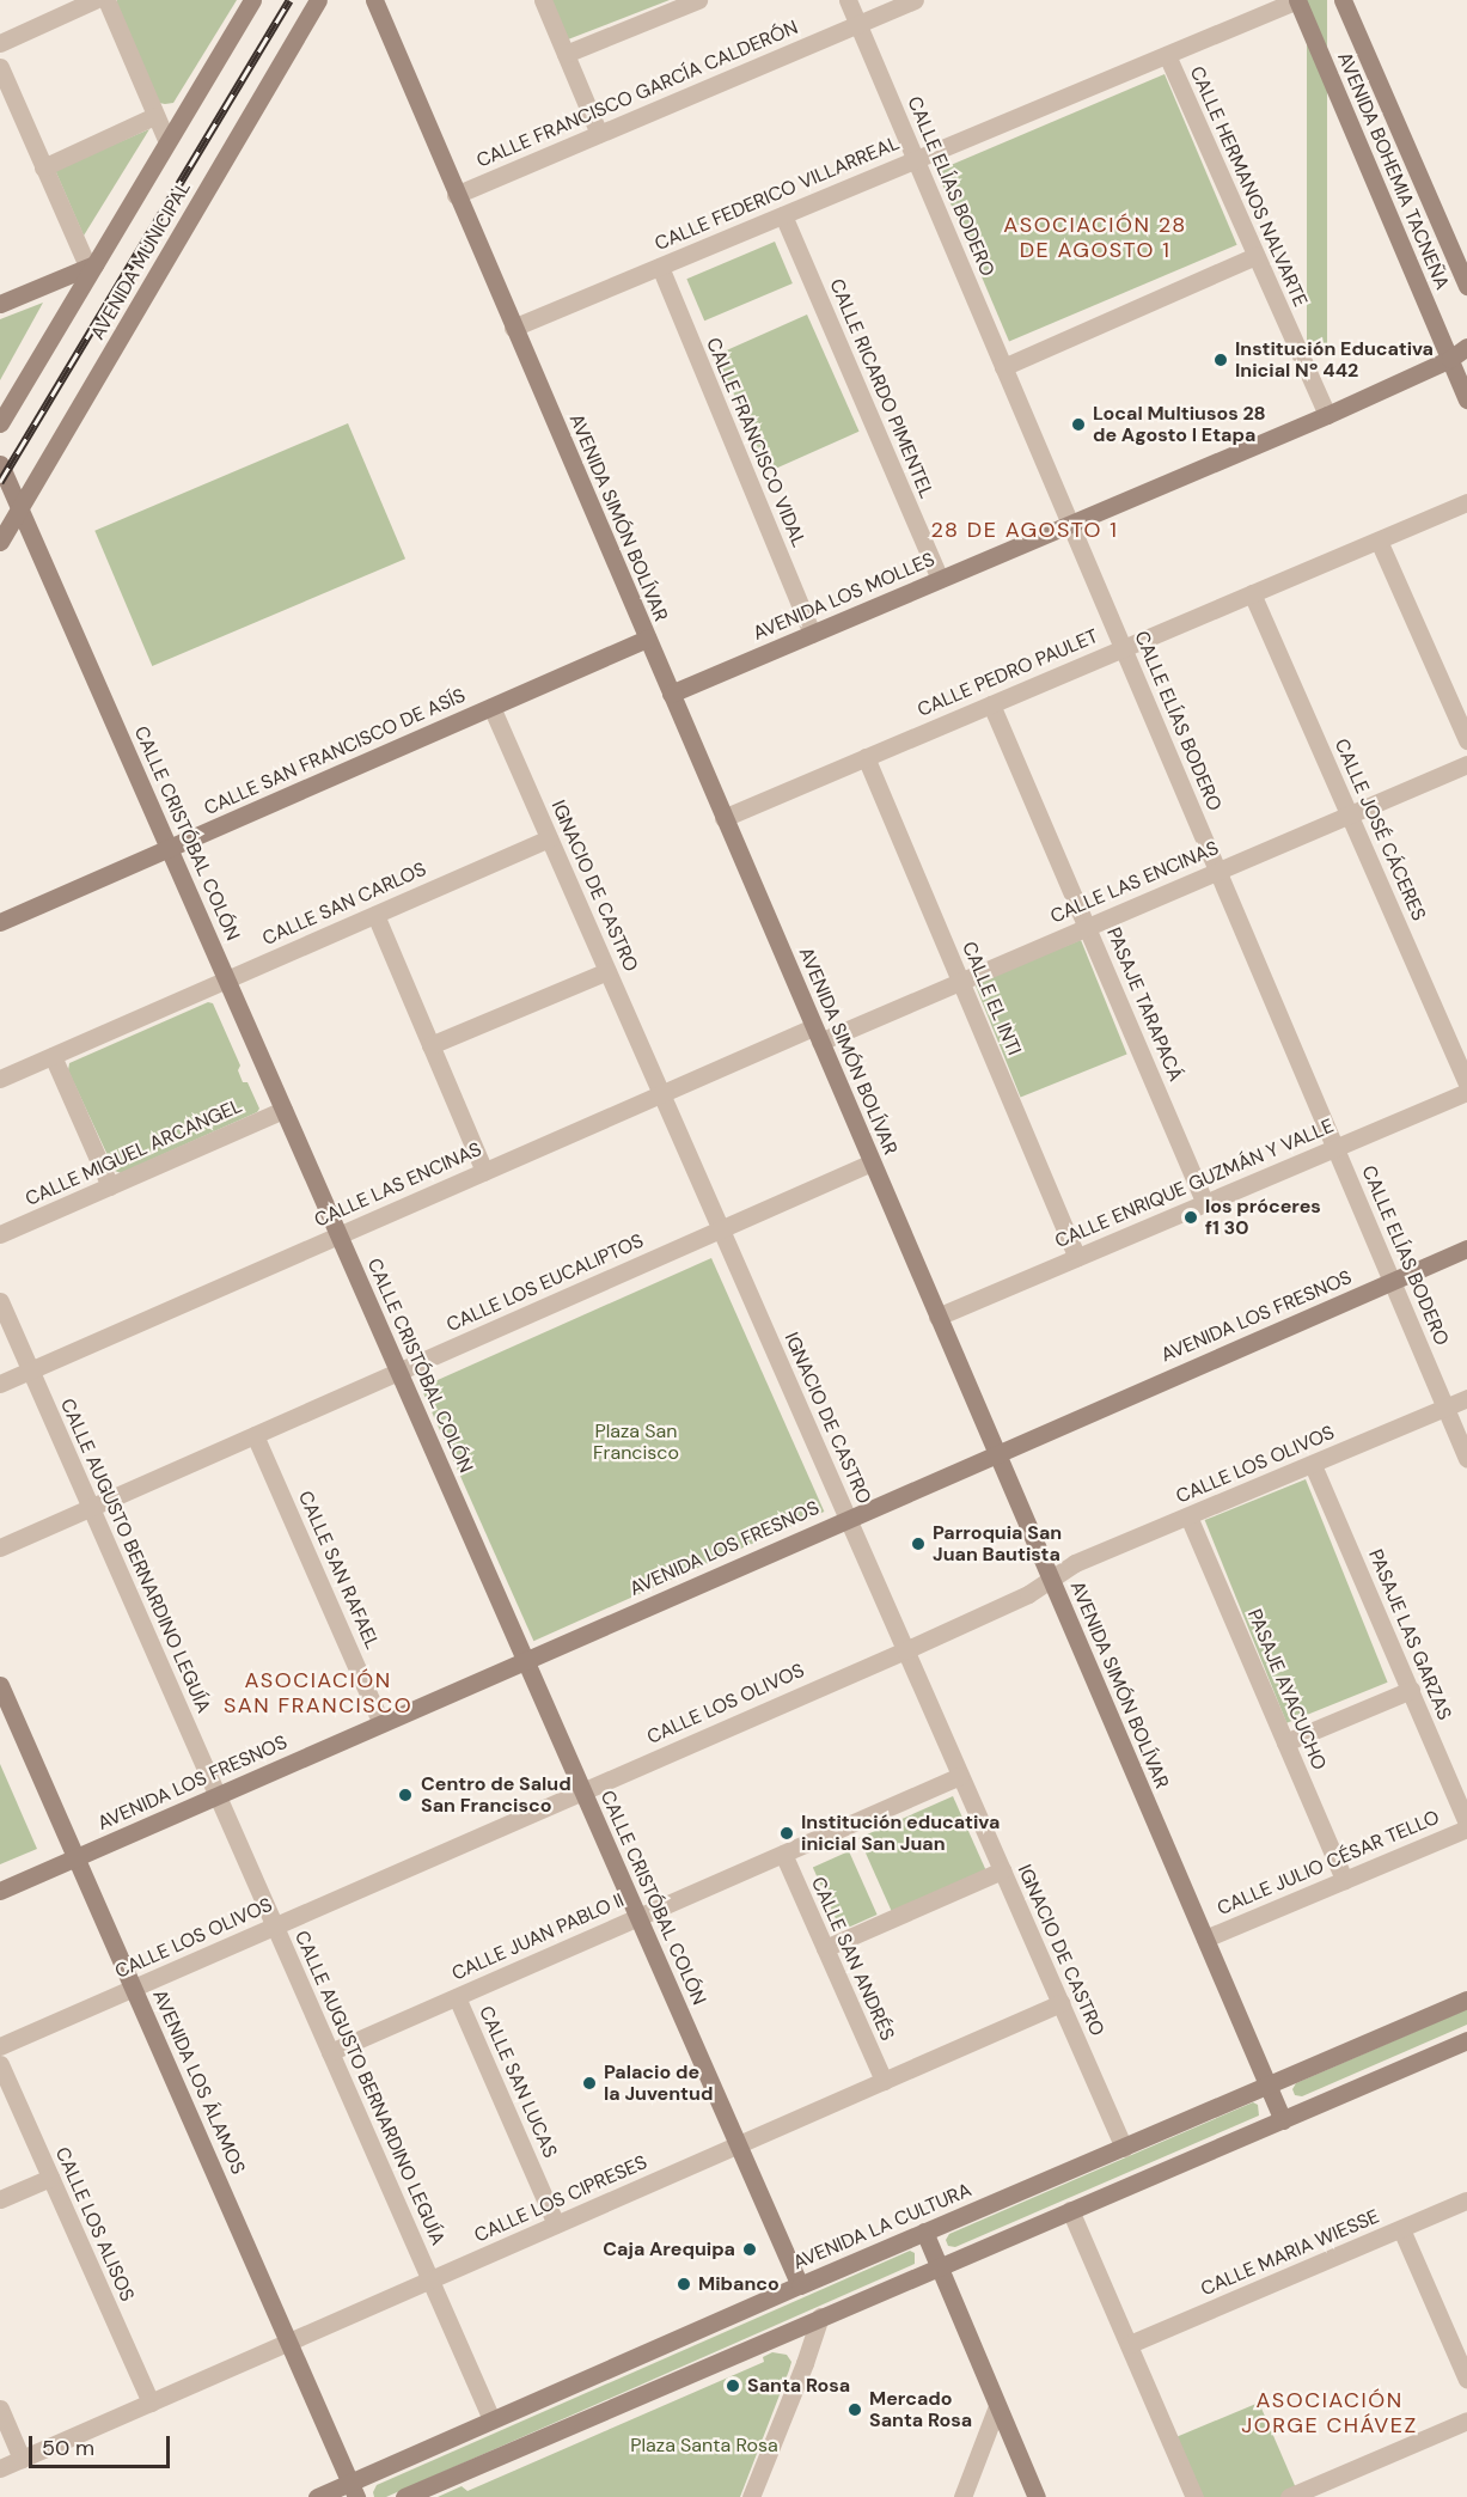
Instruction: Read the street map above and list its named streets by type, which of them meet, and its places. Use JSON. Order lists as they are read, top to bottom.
{
  "streets": {
    "street": [
      "CALLE FRANCISCO GARCÍA CALDERÓN",
      "AVENIDA BOHEMIA TACNEÑA",
      "CALLE ELÍAS BODERO",
      "CALLE HERMANOS NALVARTE",
      "CALLE FEDERICO VILLARREAL",
      "AVENIDA MUNICIPAL",
      "CALLE RICARDO PIMENTEL",
      "CALLE FRANCISCO VIDAL",
      "AVENIDA SIMÓN BOLÍVAR",
      "AVENIDA LOS MOLLES",
      "CALLE PEDRO PAULET",
      "CALLE SAN FRANCISCO DE ASÍS",
      "CALLE JOSÉ CÁCERES",
      "CALLE CRISTÓBAL COLÓN",
      "CALLE LAS ENCINAS",
      "IGNACIO DE CASTRO",
      "CALLE SAN CARLOS",
      "CALLE EL INTI",
      "PASAJE TARAPACÁ",
      "CALLE MIGUEL ARCANGEL",
      "CALLE ENRIQUE GUZMÁN Y VALLE",
      "CALLE LOS EUCALIPTOS",
      "AVENIDA LOS FRESNOS",
      "CALLE LOS OLIVOS",
      "CALLE AUGUSTO BERNARDINO LEGUÍA",
      "CALLE SAN RAFAEL",
      "PASAJE LAS GARZAS",
      "PASAJE AYACUCHO",
      "CALLE JULIO CÉSAR TELLO",
      "CALLE JUAN PABLO II",
      "CALLE SAN ANDRÉS",
      "AVENIDA LOS ÁLAMOS",
      "CALLE SAN LUCAS",
      "CALLE LOS CIPRESES",
      "CALLE LOS ALISOS",
      "AVENIDA LA CULTURA",
      "CALLE MARIA WIESSE"
    ]
  },
  "crossings": [
    ["CALLE FRANCISCO GARCÍA CALDERÓN", "CALLE ELÍAS BODERO"],
    ["CALLE FRANCISCO GARCÍA CALDERÓN", "AVENIDA SIMÓN BOLÍVAR"],
    ["AVENIDA BOHEMIA TACNEÑA", "CALLE FEDERICO VILLARREAL"],
    ["AVENIDA BOHEMIA TACNEÑA", "AVENIDA LOS MOLLES"],
    ["CALLE ELÍAS BODERO", "CALLE FEDERICO VILLARREAL"],
    ["CALLE ELÍAS BODERO", "AVENIDA LOS MOLLES"],
    ["CALLE ELÍAS BODERO", "CALLE PEDRO PAULET"],
    ["CALLE ELÍAS BODERO", "CALLE LAS ENCINAS"],
    ["CALLE ELÍAS BODERO", "CALLE ENRIQUE GUZMÁN Y VALLE"],
    ["CALLE ELÍAS BODERO", "AVENIDA LOS FRESNOS"],
    ["CALLE ELÍAS BODERO", "CALLE LOS OLIVOS"],
    ["CALLE HERMANOS NALVARTE", "CALLE FEDERICO VILLARREAL"],
    ["CALLE HERMANOS NALVARTE", "AVENIDA LOS MOLLES"],
    ["CALLE FEDERICO VILLARREAL", "CALLE RICARDO PIMENTEL"],
    ["CALLE FEDERICO VILLARREAL", "CALLE FRANCISCO VIDAL"],
    ["CALLE FEDERICO VILLARREAL", "AVENIDA SIMÓN BOLÍVAR"],
    ["AVENIDA MUNICIPAL", "CALLE CRISTÓBAL COLÓN"],
    ["CALLE RICARDO PIMENTEL", "AVENIDA LOS MOLLES"],
    ["CALLE FRANCISCO VIDAL", "AVENIDA LOS MOLLES"],
    ["AVENIDA SIMÓN BOLÍVAR", "AVENIDA LOS MOLLES"],
    ["AVENIDA SIMÓN BOLÍVAR", "CALLE PEDRO PAULET"],
    ["AVENIDA SIMÓN BOLÍVAR", "CALLE SAN FRANCISCO DE ASÍS"],
    ["AVENIDA SIMÓN BOLÍVAR", "CALLE LAS ENCINAS"],
    ["AVENIDA SIMÓN BOLÍVAR", "CALLE ENRIQUE GUZMÁN Y VALLE"],
    ["AVENIDA SIMÓN BOLÍVAR", "CALLE LOS EUCALIPTOS"],
    ["AVENIDA SIMÓN BOLÍVAR", "AVENIDA LOS FRESNOS"],
    ["AVENIDA SIMÓN BOLÍVAR", "CALLE LOS OLIVOS"],
    ["AVENIDA SIMÓN BOLÍVAR", "CALLE JULIO CÉSAR TELLO"],
    ["AVENIDA SIMÓN BOLÍVAR", "AVENIDA LA CULTURA"],
    ["CALLE PEDRO PAULET", "CALLE JOSÉ CÁCERES"],
    ["CALLE PEDRO PAULET", "CALLE EL INTI"],
    ["CALLE PEDRO PAULET", "PASAJE TARAPACÁ"],
    ["CALLE SAN FRANCISCO DE ASÍS", "CALLE CRISTÓBAL COLÓN"],
    ["CALLE SAN FRANCISCO DE ASÍS", "IGNACIO DE CASTRO"],
    ["CALLE JOSÉ CÁCERES", "CALLE LAS ENCINAS"],
    ["CALLE CRISTÓBAL COLÓN", "CALLE LAS ENCINAS"],
    ["CALLE CRISTÓBAL COLÓN", "CALLE SAN CARLOS"],
    ["CALLE CRISTÓBAL COLÓN", "CALLE MIGUEL ARCANGEL"],
    ["CALLE CRISTÓBAL COLÓN", "CALLE LOS EUCALIPTOS"],
    ["CALLE CRISTÓBAL COLÓN", "AVENIDA LOS FRESNOS"],
    ["CALLE CRISTÓBAL COLÓN", "CALLE LOS OLIVOS"],
    ["CALLE CRISTÓBAL COLÓN", "CALLE JUAN PABLO II"],
    ["CALLE CRISTÓBAL COLÓN", "CALLE LOS CIPRESES"],
    ["CALLE CRISTÓBAL COLÓN", "AVENIDA LA CULTURA"],
    ["CALLE LAS ENCINAS", "IGNACIO DE CASTRO"],
    ["CALLE LAS ENCINAS", "CALLE EL INTI"],
    ["CALLE LAS ENCINAS", "PASAJE TARAPACÁ"],
    ["CALLE LAS ENCINAS", "CALLE AUGUSTO BERNARDINO LEGUÍA"],
    ["IGNACIO DE CASTRO", "CALLE SAN CARLOS"],
    ["IGNACIO DE CASTRO", "CALLE LOS EUCALIPTOS"],
    ["IGNACIO DE CASTRO", "AVENIDA LOS FRESNOS"],
    ["IGNACIO DE CASTRO", "CALLE LOS OLIVOS"],
    ["IGNACIO DE CASTRO", "CALLE JUAN PABLO II"],
    ["IGNACIO DE CASTRO", "CALLE LOS CIPRESES"],
    ["IGNACIO DE CASTRO", "AVENIDA LA CULTURA"],
    ["CALLE EL INTI", "CALLE ENRIQUE GUZMÁN Y VALLE"],
    ["PASAJE TARAPACÁ", "CALLE ENRIQUE GUZMÁN Y VALLE"],
    ["CALLE LOS EUCALIPTOS", "CALLE AUGUSTO BERNARDINO LEGUÍA"],
    ["CALLE LOS EUCALIPTOS", "CALLE SAN RAFAEL"],
    ["AVENIDA LOS FRESNOS", "CALLE AUGUSTO BERNARDINO LEGUÍA"],
    ["AVENIDA LOS FRESNOS", "CALLE SAN RAFAEL"],
    ["AVENIDA LOS FRESNOS", "AVENIDA LOS ÁLAMOS"],
    ["CALLE LOS OLIVOS", "CALLE AUGUSTO BERNARDINO LEGUÍA"],
    ["CALLE LOS OLIVOS", "PASAJE LAS GARZAS"],
    ["CALLE LOS OLIVOS", "PASAJE AYACUCHO"],
    ["CALLE LOS OLIVOS", "AVENIDA LOS ÁLAMOS"],
    ["CALLE AUGUSTO BERNARDINO LEGUÍA", "CALLE JUAN PABLO II"],
    ["CALLE AUGUSTO BERNARDINO LEGUÍA", "CALLE LOS CIPRESES"],
    ["CALLE AUGUSTO BERNARDINO LEGUÍA", "AVENIDA LA CULTURA"],
    ["PASAJE LAS GARZAS", "CALLE JULIO CÉSAR TELLO"],
    ["PASAJE AYACUCHO", "CALLE JULIO CÉSAR TELLO"],
    ["CALLE JUAN PABLO II", "CALLE SAN ANDRÉS"],
    ["CALLE JUAN PABLO II", "CALLE SAN LUCAS"],
    ["CALLE SAN ANDRÉS", "CALLE LOS CIPRESES"],
    ["AVENIDA LOS ÁLAMOS", "CALLE LOS CIPRESES"],
    ["AVENIDA LOS ÁLAMOS", "AVENIDA LA CULTURA"],
    ["CALLE SAN LUCAS", "CALLE LOS CIPRESES"],
    ["CALLE LOS CIPRESES", "CALLE LOS ALISOS"]
  ],
  "districts": [
    "ASOCIACIÓN 28 DE AGOSTO 1",
    "28 DE AGOSTO 1",
    "ASOCIACIÓN SAN FRANCISCO",
    "ASOCIACIÓN JORGE CHÁVEZ"
  ],
  "parks": ["Plaza San Francisco", "Plaza Santa Rosa"],
  "places": [
    "Institución Educativa Inicial Nº 442",
    "Local Multiusos 28 de Agosto I Etapa",
    "los próceres f1 30",
    "Parroquia San Juan Bautista",
    "Centro de Salud San Francisco",
    "Institución educativa inicial San Juan",
    "Palacio de la Juventud",
    "Caja Arequipa",
    "Mibanco",
    "Santa Rosa",
    "Mercado Santa Rosa"
  ],
  "scale_bar": "50 m"
}
